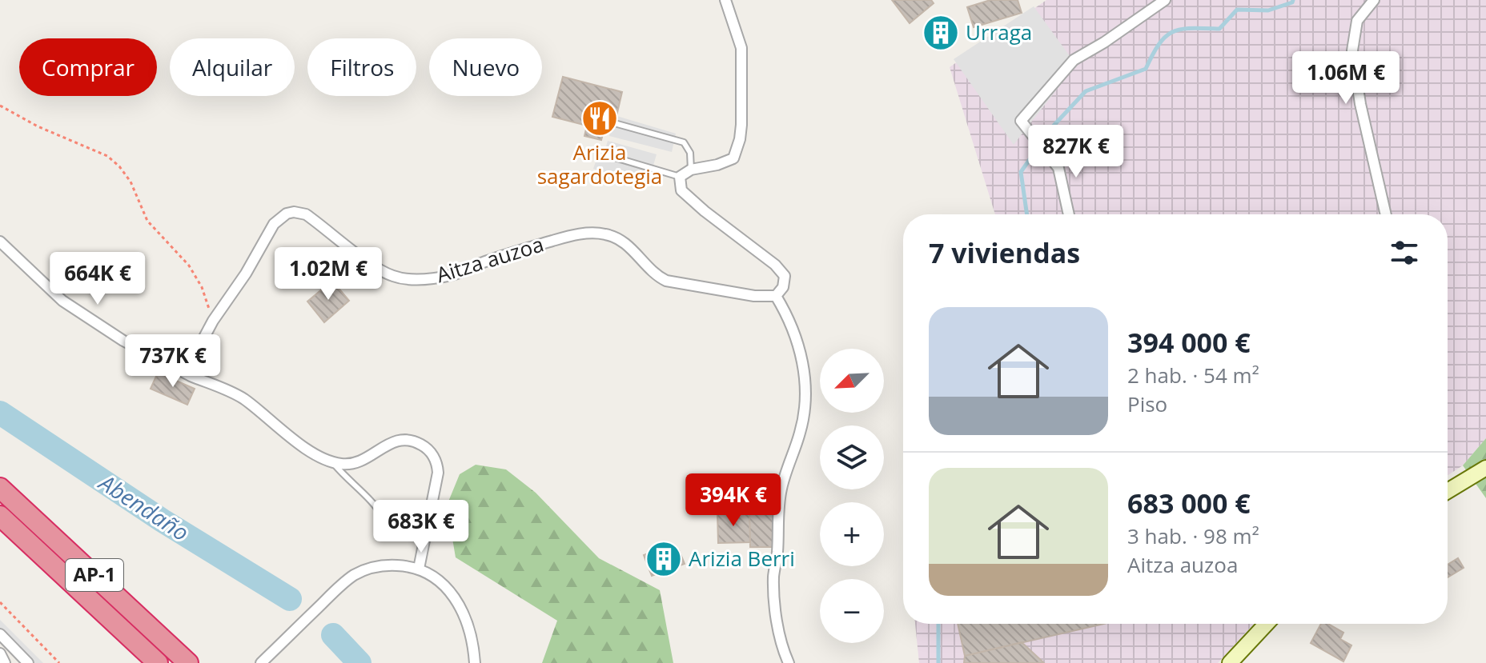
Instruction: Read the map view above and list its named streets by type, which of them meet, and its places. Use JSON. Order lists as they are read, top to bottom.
{
  "streets": {
    "highway": ["AP-1"],
    "street": ["Aitza auzoa"]
  },
  "water": ["Abendaño"],
  "places": {
    "building": ["Urraga", "Arizia Berri"],
    "restaurant": ["Arizia sagardotegia"]
  },
  "north": "bottom left",
  "page": {
    "chip": [
      "Comprar",
      "Alquilar",
      "Filtros",
      "Nuevo"
    ],
    "price": [
      "1.06M €",
      "827K €",
      "1.02M €",
      "664K €",
      "737K €",
      "394K €",
      "683K €"
    ],
    "heading": "7 viviendas",
    "list": [
      {
        "name": "394 000 €",
        "note": "2 hab. · 54 m² · Piso"
      },
      {
        "name": "683 000 €",
        "note": "3 hab. · 98 m² · Aitza auzoa"
      }
    ],
    "map_buttons": ["+", "−"]
  }
}
